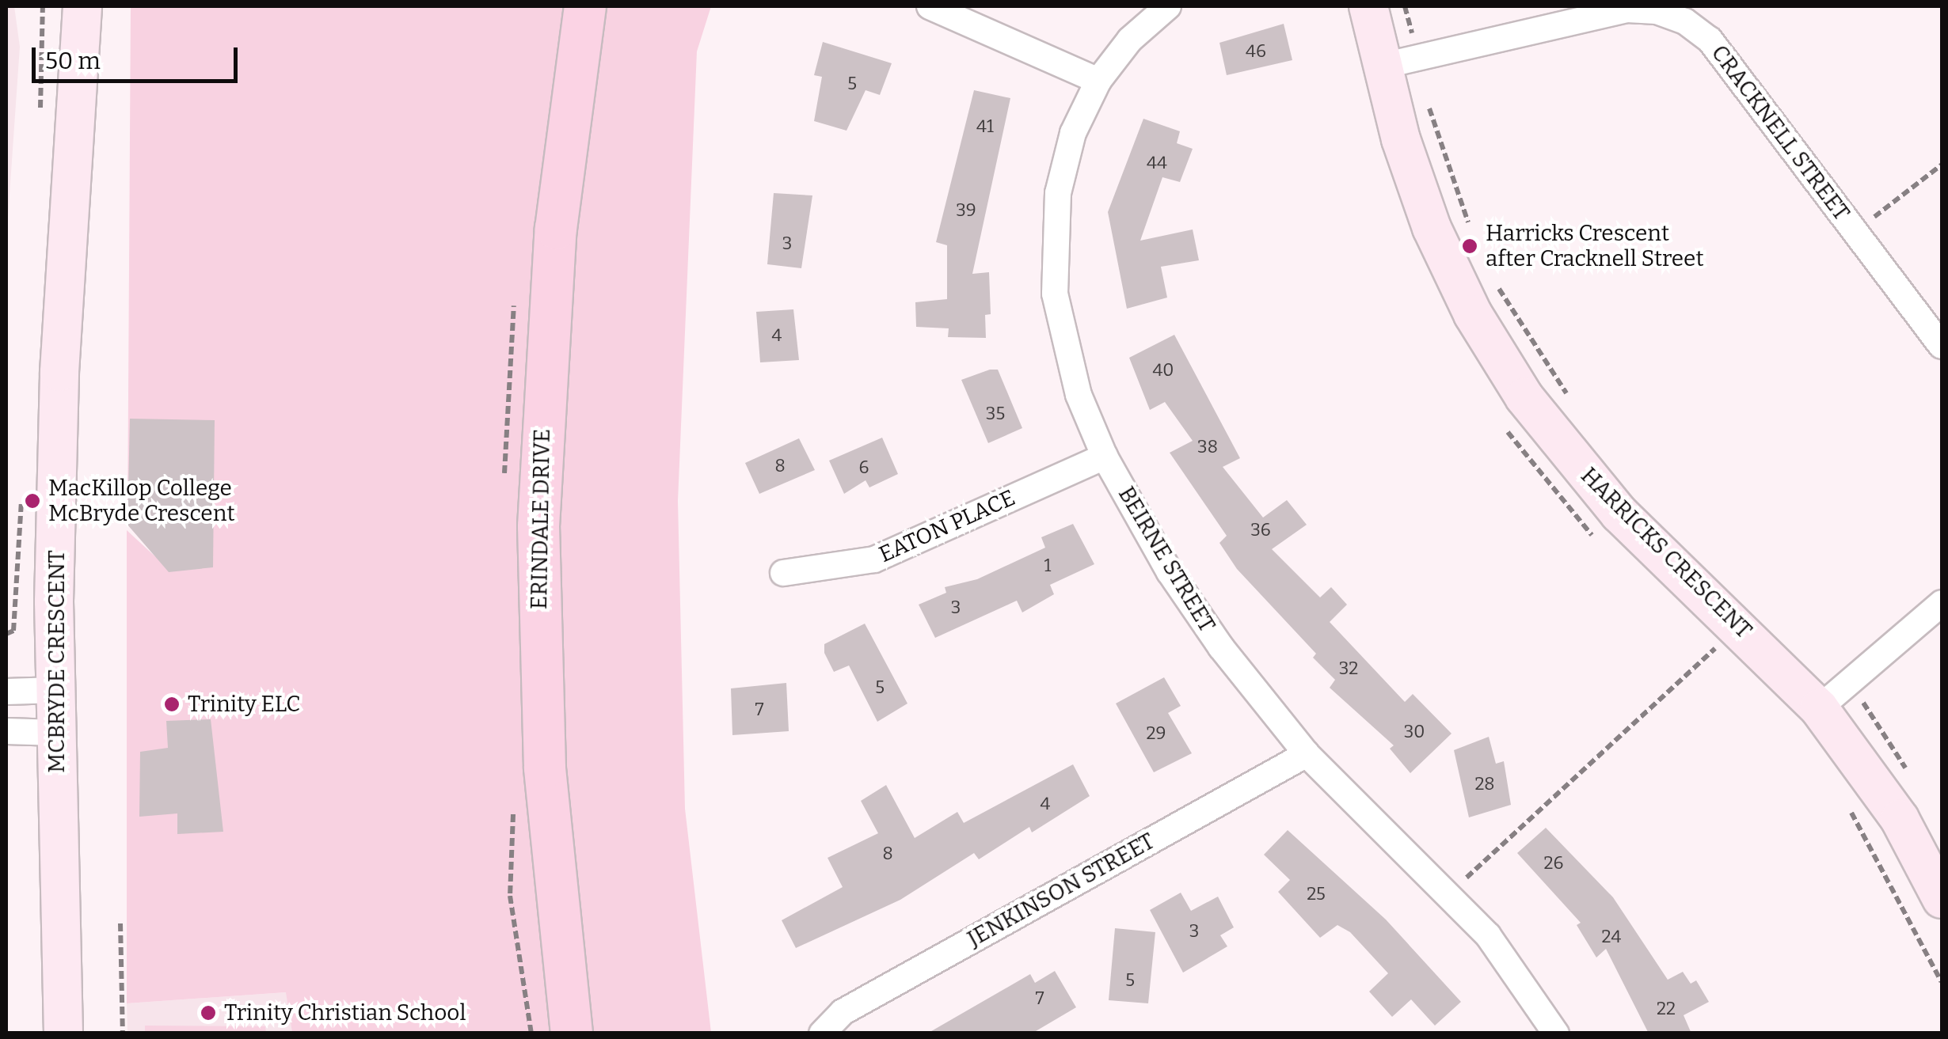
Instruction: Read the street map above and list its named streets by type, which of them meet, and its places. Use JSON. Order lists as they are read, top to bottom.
{
  "streets": {
    "main road": ["ERINDALE DRIVE"],
    "street": [
      "CRACKNELL STREET",
      "EATON PLACE",
      "HARRICKS CRESCENT",
      "BEIRNE STREET",
      "MCBRYDE CRESCENT",
      "JENKINSON STREET"
    ]
  },
  "crossings": [
    ["CRACKNELL STREET", "HARRICKS CRESCENT"],
    ["EATON PLACE", "BEIRNE STREET"],
    ["BEIRNE STREET", "JENKINSON STREET"]
  ],
  "places": [
    "Harricks Crescent after Cracknell Street",
    "MacKillop College McBryde Crescent",
    "Trinity ELC",
    "Trinity Christian School"
  ],
  "house_numbers": [
    "46",
    "5",
    "41",
    "44",
    "39",
    "3",
    "4",
    "40",
    "35",
    "38",
    "8",
    "6",
    "36",
    "1",
    "3",
    "32",
    "5",
    "7",
    "30",
    "29",
    "28",
    "4",
    "8",
    "26",
    "25",
    "3",
    "24",
    "5",
    "7",
    "22"
  ],
  "scale_bar": "50 m"
}
